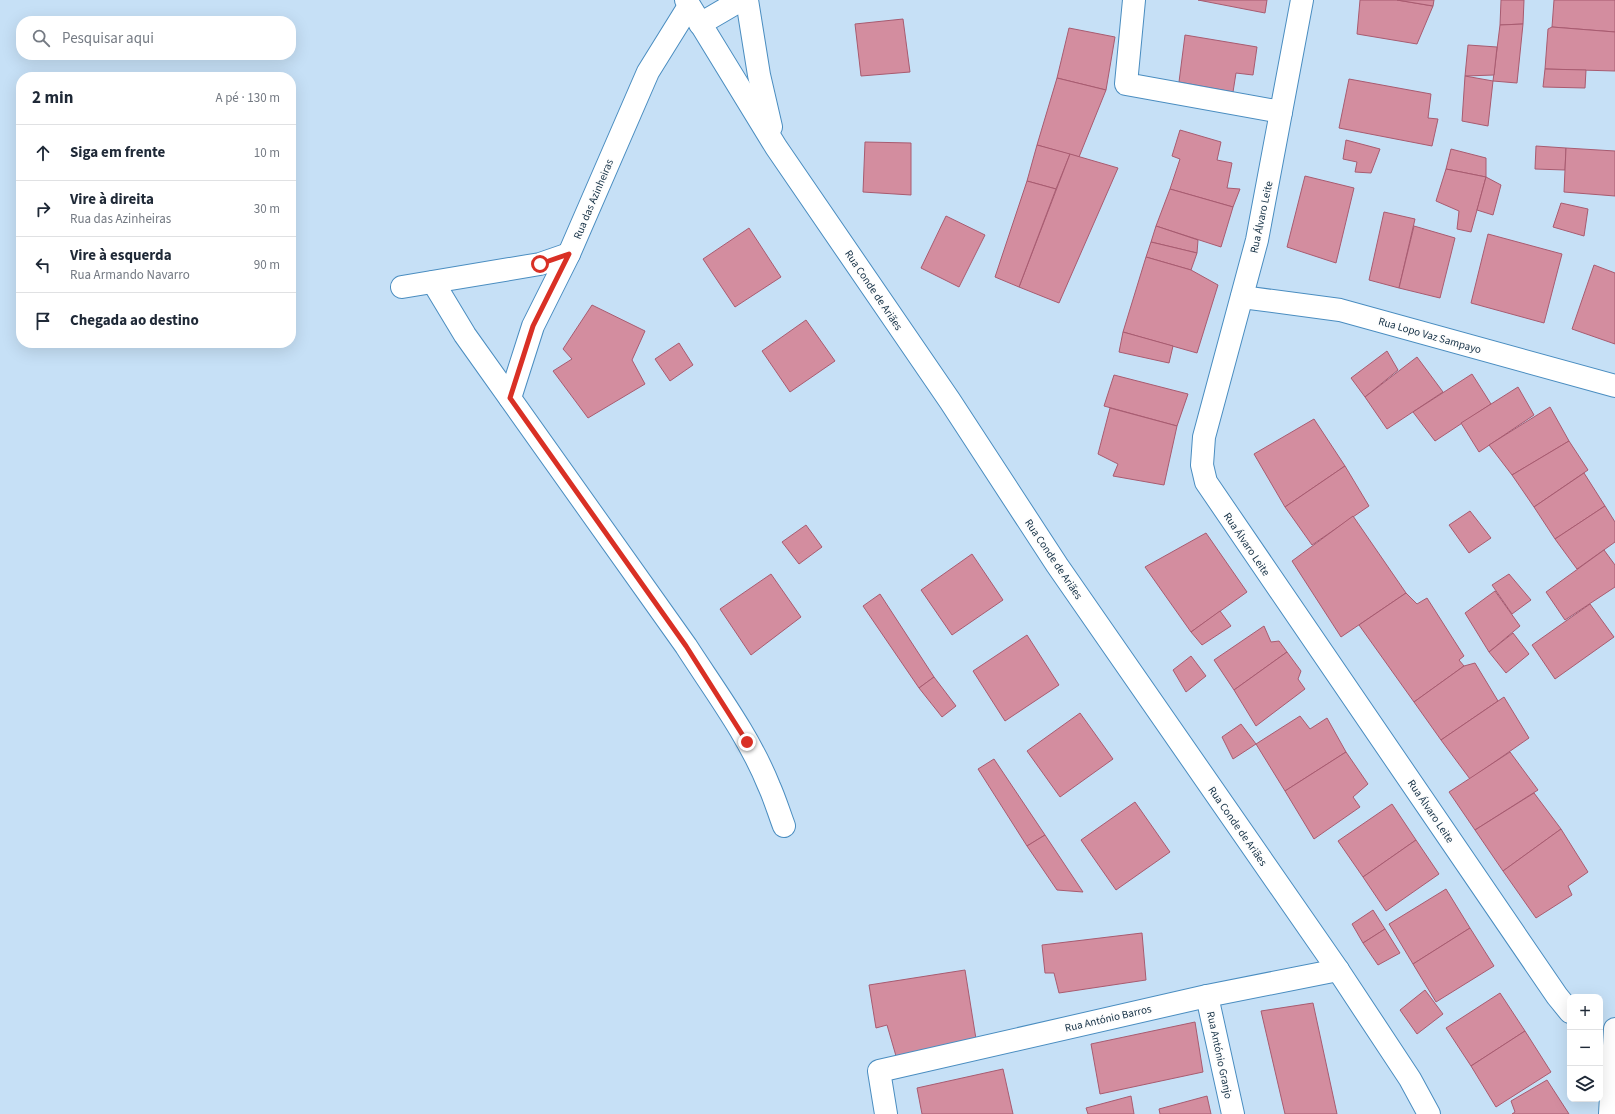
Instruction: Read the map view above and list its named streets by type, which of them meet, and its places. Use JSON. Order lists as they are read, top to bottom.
{
  "streets": {
    "street": [
      "Rua das Azinheiras",
      "Rua Álvaro Leite",
      "Rua Conde de Ariães",
      "Rua Lopo Vaz Sampayo",
      "Rua António Barros",
      "Rua António Granjo"
    ]
  },
  "crossings": [
    ["Rua das Azinheiras", "Rua Conde de Ariães"],
    ["Rua Álvaro Leite", "Rua Lopo Vaz Sampayo"],
    ["Rua Conde de Ariães", "Rua António Barros"],
    ["Rua António Barros", "Rua António Granjo"]
  ],
  "page": {
    "search": "Pesquisar aqui",
    "heading": ["2 min", "A pé · 130 m"],
    "list": [
      ["Siga em frente", "10 m"],
      ["Vire à direita", "Rua das Azinheiras", "30 m"],
      ["Vire à esquerda", "Rua Armando Navarro", "90 m"],
      "Chegada ao destino"
    ],
    "map_buttons": ["+", "−"]
  }
}
